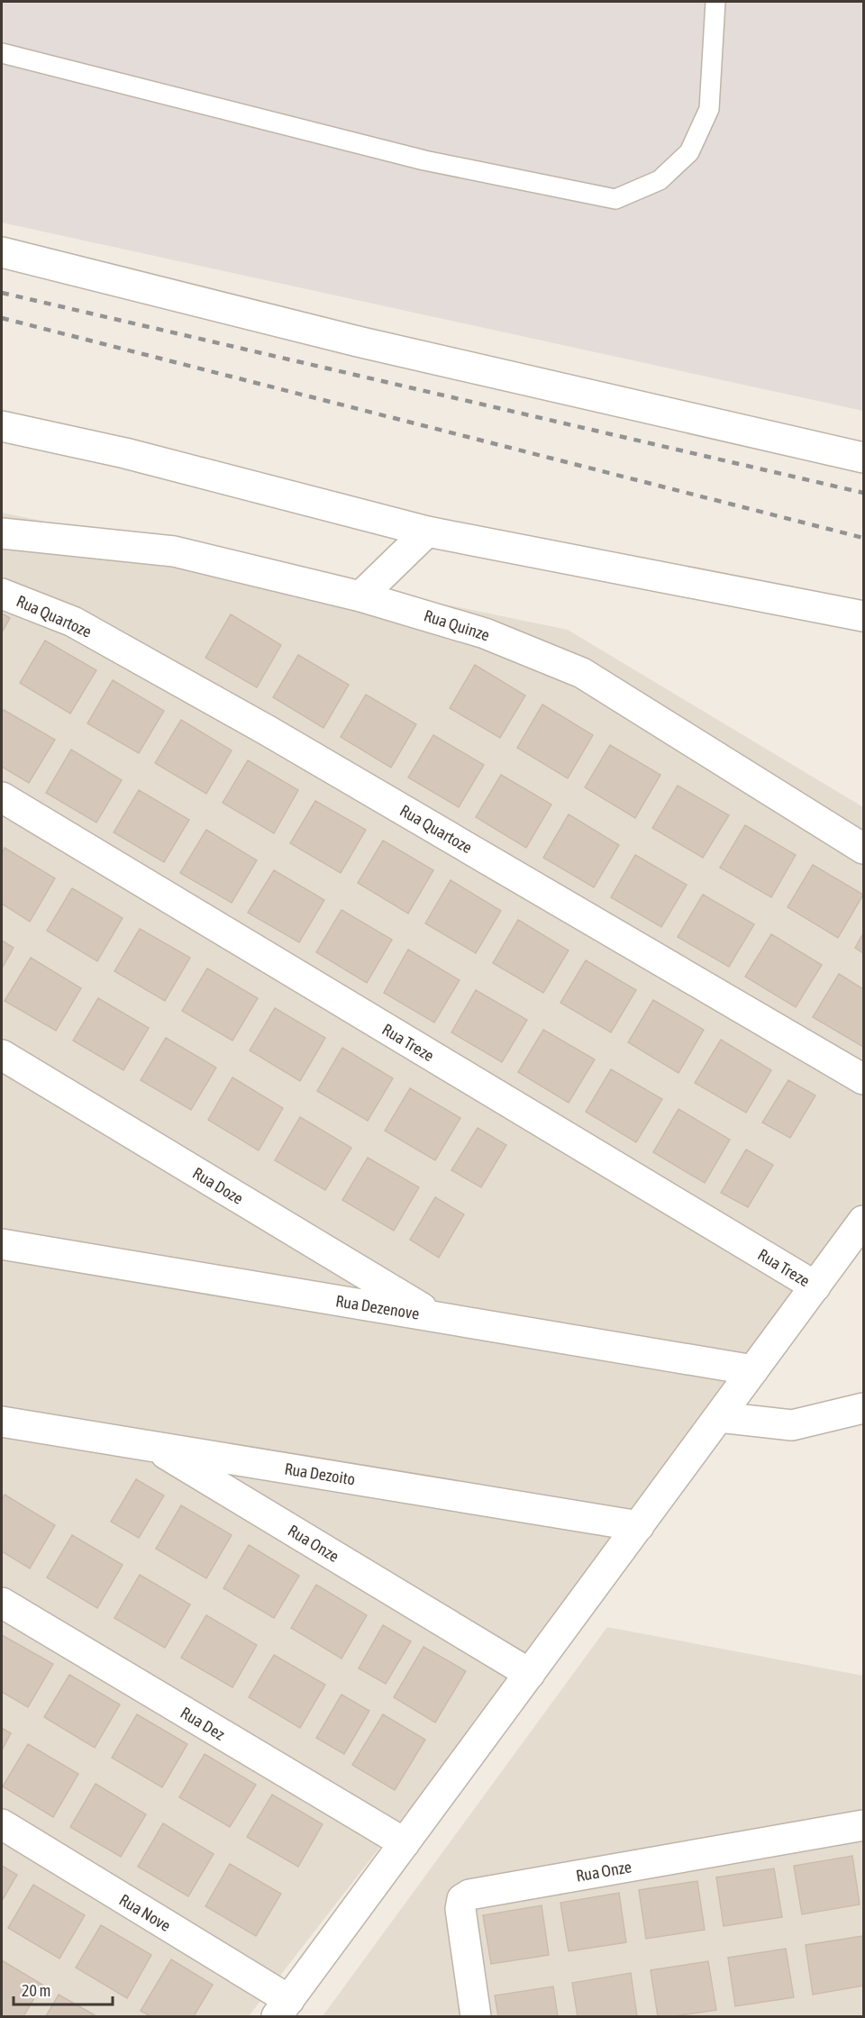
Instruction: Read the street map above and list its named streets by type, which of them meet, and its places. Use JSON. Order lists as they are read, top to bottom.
{
  "streets": {
    "street": [
      "Rua Quartoze",
      "Rua Quinze",
      "Rua Treze",
      "Rua Doze",
      "Rua Dezenove",
      "Rua Dezoito",
      "Rua Onze",
      "Rua Dez",
      "Rua Nove"
    ]
  },
  "crossings": [
    ["Rua Doze", "Rua Dezenove"],
    ["Rua Dezoito", "Rua Onze"]
  ],
  "scale_bar": "20 m"
}
